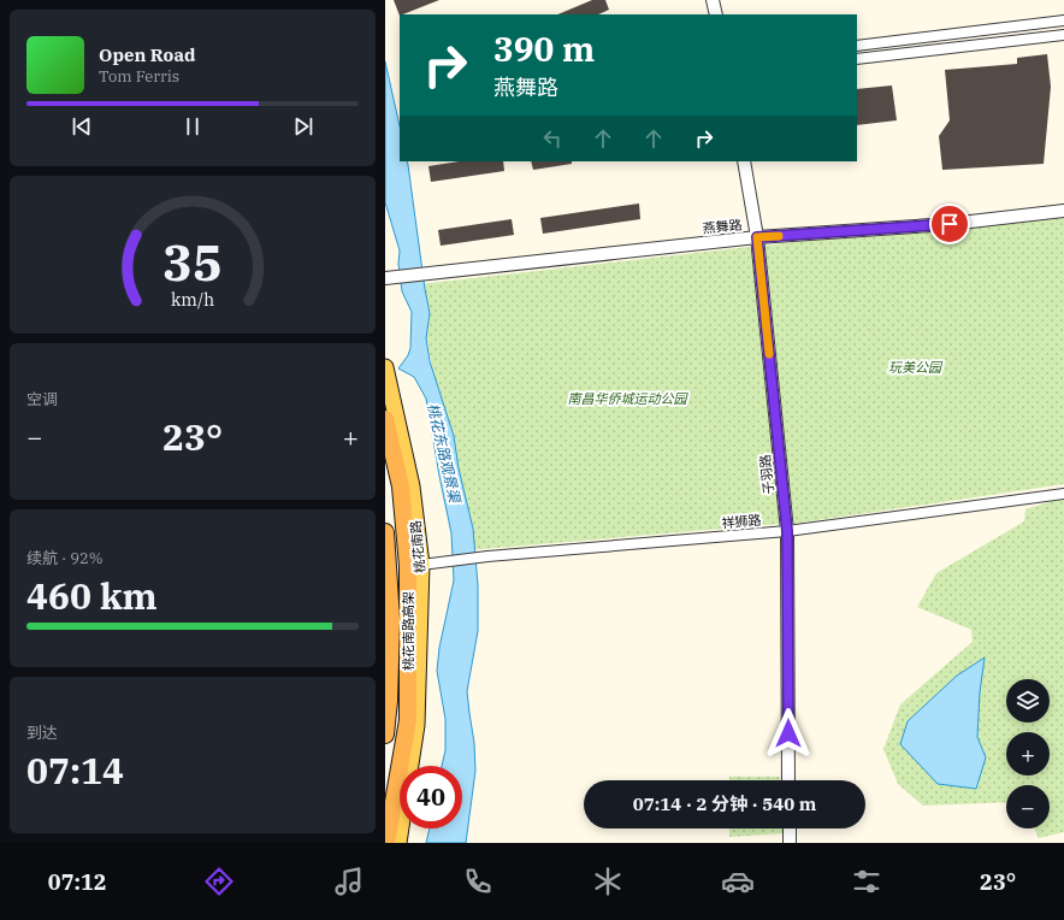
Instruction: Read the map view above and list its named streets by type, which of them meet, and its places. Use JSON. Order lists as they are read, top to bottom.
{
  "streets": {
    "highway": ["桃花南路高架"],
    "main road": ["桃花南路"],
    "street": ["燕舞路", "子羽路", "祥狮路"]
  },
  "crossings": [
    ["燕舞路", "子羽路"],
    ["子羽路", "祥狮路"],
    ["祥狮路", "桃花南路"]
  ],
  "water": ["桃花东路观景渠"],
  "parks": ["玩美公园", "南昌华侨城运动公园"],
  "page": {
    "turn": ["390 m", "燕舞路"],
    "song": ["Open Road", "Tom Ferris"],
    "tile": [
      "空调",
      ["续航 · 92%", "460 km"],
      ["到达", "07:14"]
    ],
    "heat": ["−", "23°", "+"],
    "map_buttons": ["+", "−"],
    "limit": "40",
    "trip": "07:14 · 2 分钟 · 540 m",
    "tabs": ["07:12", "23°"],
    "gauge": ["35", "km/h"]
  }
}
